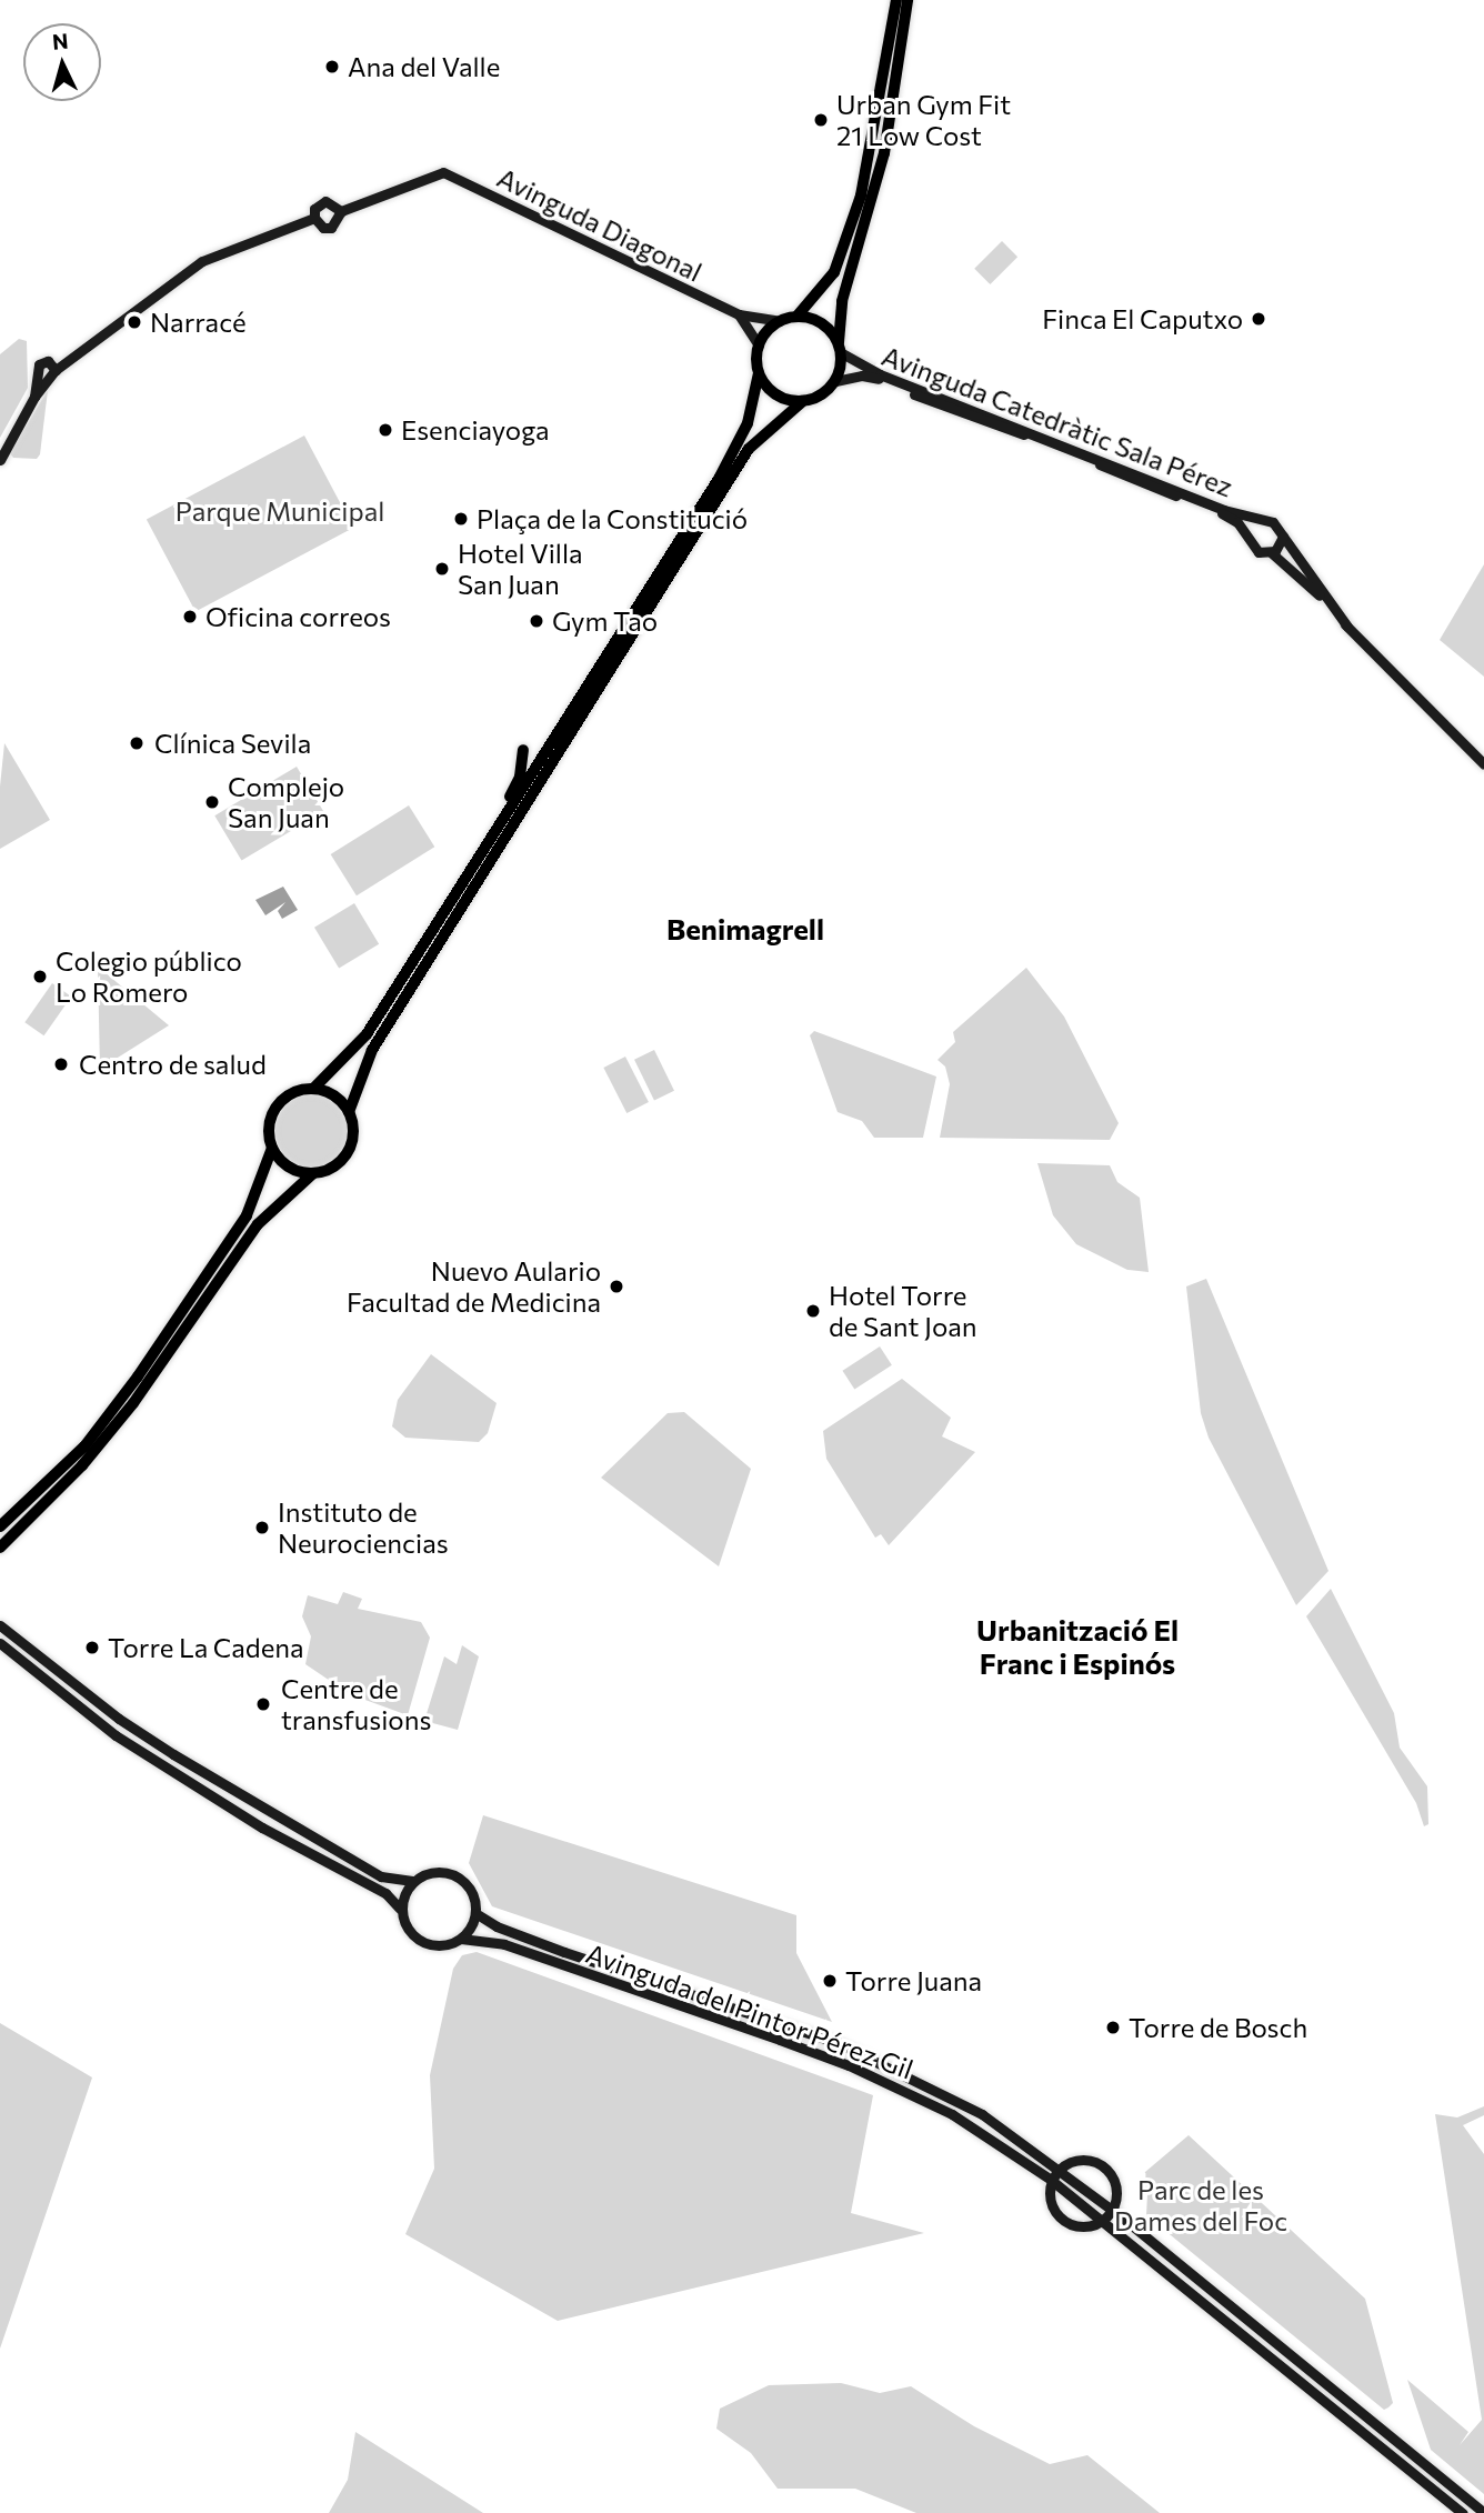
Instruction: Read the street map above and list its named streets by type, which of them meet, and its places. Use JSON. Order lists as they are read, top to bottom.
{
  "streets": {
    "main road": ["Avinguda Diagonal", "Avinguda Catedràtic Sala Pérez", "Avinguda del Pintor Pérez Gil"]
  },
  "crossings": [
    ["Avinguda Diagonal", "Avinguda Catedràtic Sala Pérez"]
  ],
  "districts": ["Benimagrell", "Urbanització El Franc i Espinós"],
  "parks": ["Parque Municipal", "Parc de les Dames del Foc"],
  "places": [
    "Ana del Valle",
    "Urban Gym Fit 21 Low Cost",
    "Finca El Caputxo",
    "Narracé",
    "Esenciayoga",
    "Plaça de la Constitució",
    "Hotel Villa San Juan",
    "Oficina correos",
    "Gym Tao",
    "Clínica Sevila",
    "Complejo San Juan",
    "Colegio público Lo Romero",
    "Centro de salud",
    "Nuevo Aulario Facultad de Medicina",
    "Hotel Torre de Sant Joan",
    "Instituto de Neurociencias",
    "Torre La Cadena",
    "Centre de transfusions",
    "Torre Juana",
    "Torre de Bosch"
  ],
  "north": "top"
}
